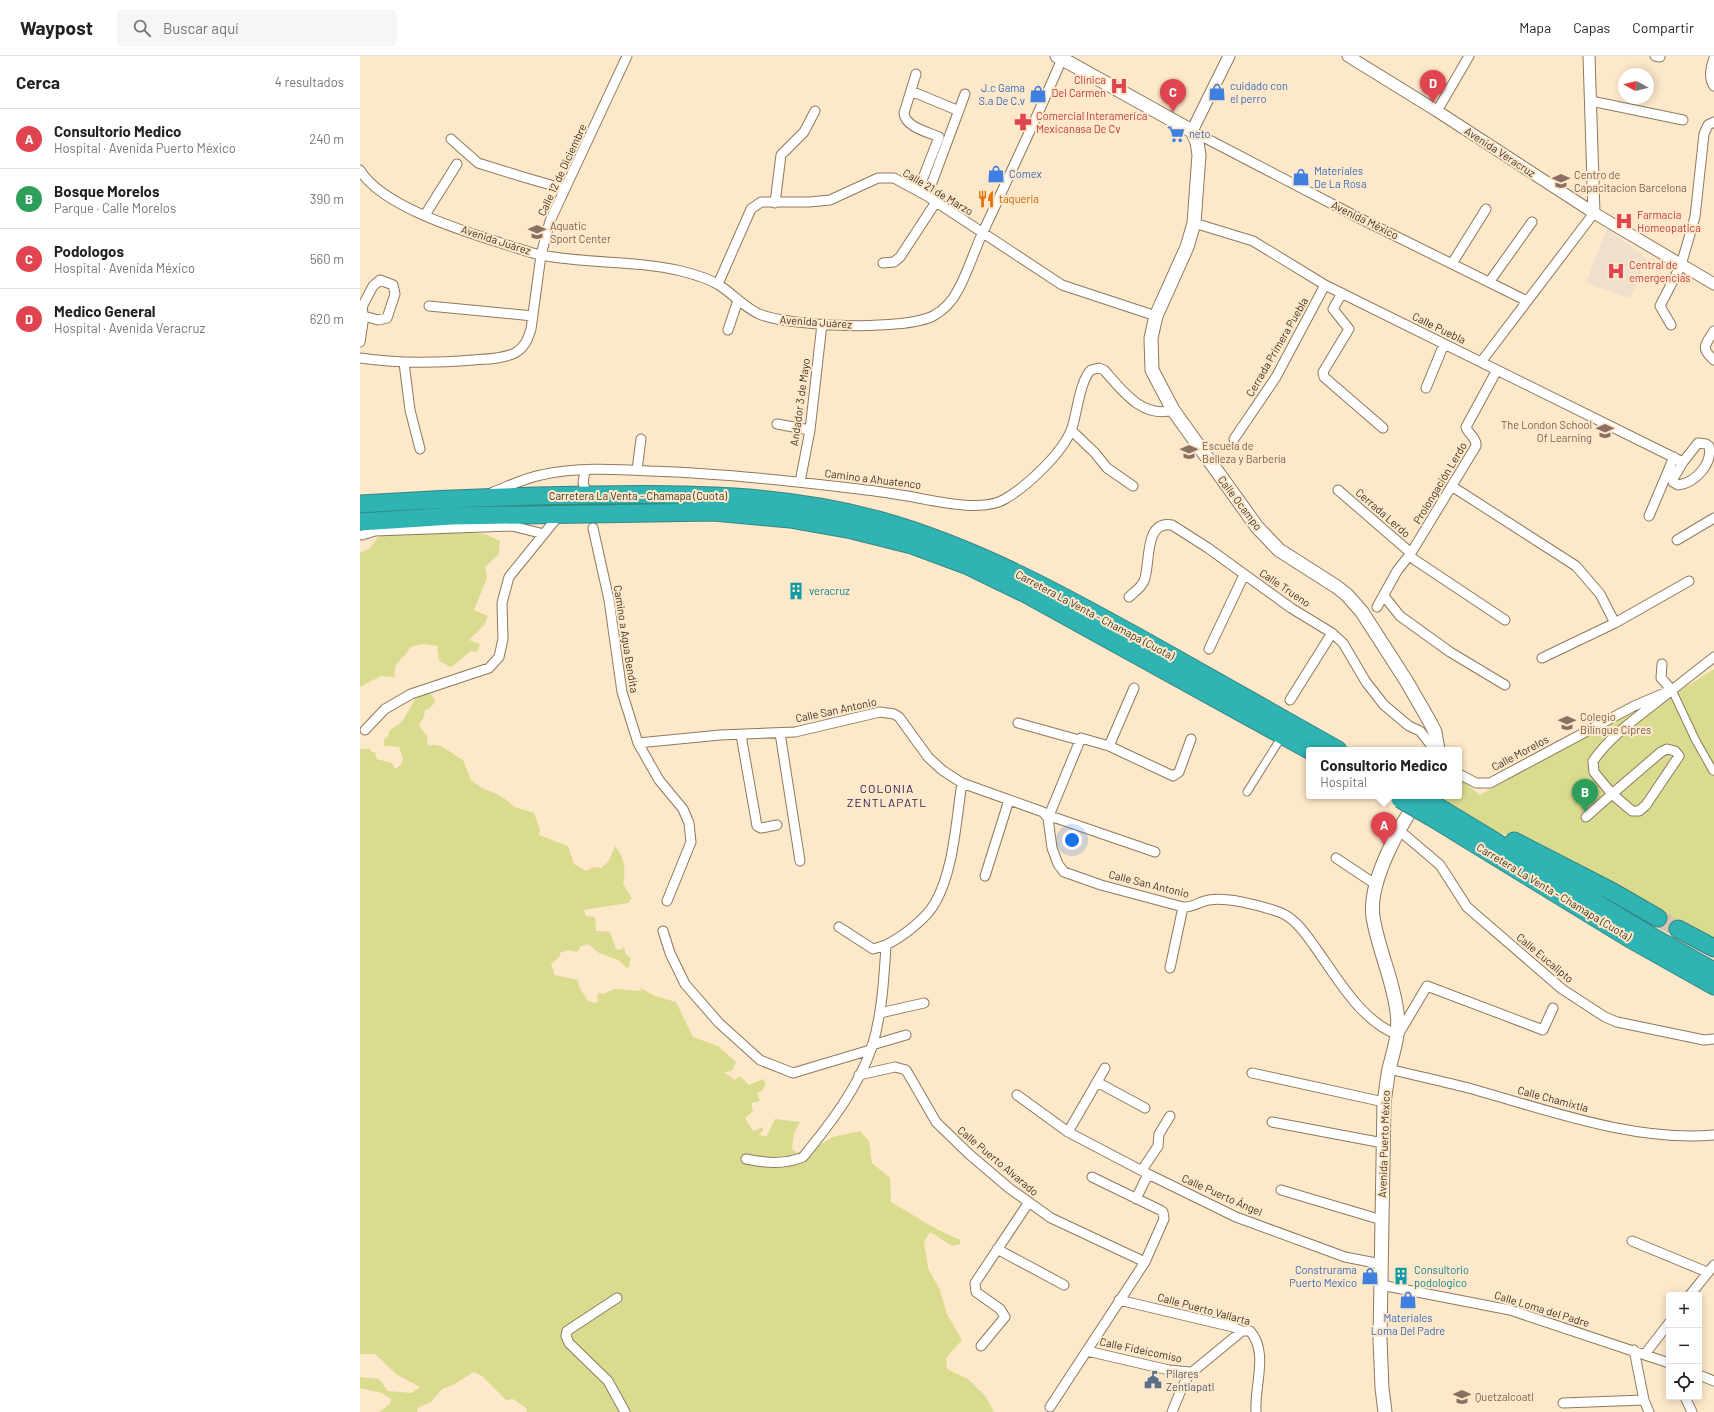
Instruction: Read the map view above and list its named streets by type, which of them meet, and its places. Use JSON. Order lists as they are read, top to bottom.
{
  "streets": {
    "highway": ["Carretera La Venta - Chamapa (Cuota)"],
    "main road": ["Avenida México", "Calle Ocampo", "Avenida Puerto México"],
    "street": [
      "Avenida Veracruz",
      "Calle 12 de Diciembre",
      "Calle 21 de Marzo",
      "Avenida Juárez",
      "Calle Puebla",
      "Cerrada Primera Puebla",
      "Andador 3 de Mayo",
      "Camino a Ahuatenco",
      "Prolongación Lerdo",
      "Cerrada Lerdo",
      "Calle Trueno",
      "Camino a Agua Bendita",
      "Calle San Antonio",
      "Calle Morelos",
      "Calle Eucalipto",
      "Calle Chamixtla",
      "Calle Puerto Alvarado",
      "Calle Puerto Ángel",
      "Calle Puerto Vallarta",
      "Calle Loma del Padre",
      "Calle Fideicomiso"
    ]
  },
  "crossings": [
    ["Calle 12 de Diciembre", "Avenida Juárez"],
    ["Calle 21 de Marzo", "Avenida Juárez"],
    ["Calle 21 de Marzo", "Calle Ocampo"],
    ["Avenida México", "Avenida Juárez"],
    ["Avenida México", "Calle Ocampo"],
    ["Avenida Juárez", "Andador 3 de Mayo"],
    ["Calle Puebla", "Cerrada Primera Puebla"],
    ["Calle Puebla", "Prolongación Lerdo"],
    ["Calle Puebla", "Calle Ocampo"],
    ["Andador 3 de Mayo", "Camino a Ahuatenco"],
    ["Camino a Ahuatenco", "Carretera La Venta - Chamapa (Cuota)"],
    ["Camino a Ahuatenco", "Calle Ocampo"],
    ["Prolongación Lerdo", "Cerrada Lerdo"],
    ["Camino a Agua Bendita", "Calle San Antonio"],
    ["Calle San Antonio", "Avenida Puerto México"],
    ["Calle Eucalipto", "Avenida Puerto México"],
    ["Calle Chamixtla", "Avenida Puerto México"],
    ["Avenida Puerto México", "Calle Puerto Ángel"],
    ["Avenida Puerto México", "Calle Loma del Padre"]
  ],
  "districts": ["COLONIA ZENTLAPATL"],
  "places": {
    "hospital": ["Clinica Del Carmen", "Farmacia Homeopatica", "Central de emergencias"],
    "shop": [
      "cuidado con el perro",
      "J.c Gama S.a De C.v",
      "Comex",
      "Materiales De La Rosa",
      "Construrama Puerto Mexico",
      "Materiales Loma Del Padre"
    ],
    "pharmacy": ["Comercial Interamerica Mexicanasa De Cv"],
    "supermarket": ["neto"],
    "school or university": [
      "Centro de Capacitacion Barcelona",
      "Aquatic Sport Center",
      "The London School Of Learning",
      "Escuela de Belleza y Barbería",
      "Colegio Bilingue Cipres",
      "Quetzalcoatl"
    ],
    "restaurant": ["taqueria"],
    "building": ["veracruz", "Consultorio podologico"],
    "public building": ["Pilares Zentlapatl"]
  },
  "north": "left",
  "page": {
    "header": "Waypost",
    "search": "Buscar aquí",
    "nav": ["Mapa", "Capas", "Compartir"],
    "heading": ["Cerca", "4 resultados"],
    "pins": [
      "D",
      "C",
      "B",
      "A"
    ],
    "list": [
      {
        "mark": "A",
        "name": "Consultorio Medico",
        "note": "Hospital · Avenida Puerto México",
        "value": "240 m"
      },
      {
        "mark": "B",
        "name": "Bosque Morelos",
        "note": "Parque · Calle Morelos",
        "value": "390 m"
      },
      {
        "mark": "C",
        "name": "Podologos",
        "note": "Hospital · Avenida México",
        "value": "560 m"
      },
      {
        "mark": "D",
        "name": "Medico General",
        "note": "Hospital · Avenida Veracruz",
        "value": "620 m"
      }
    ],
    "popup": ["Consultorio Medico", "Hospital"],
    "map_buttons": ["+", "−"]
  }
}
